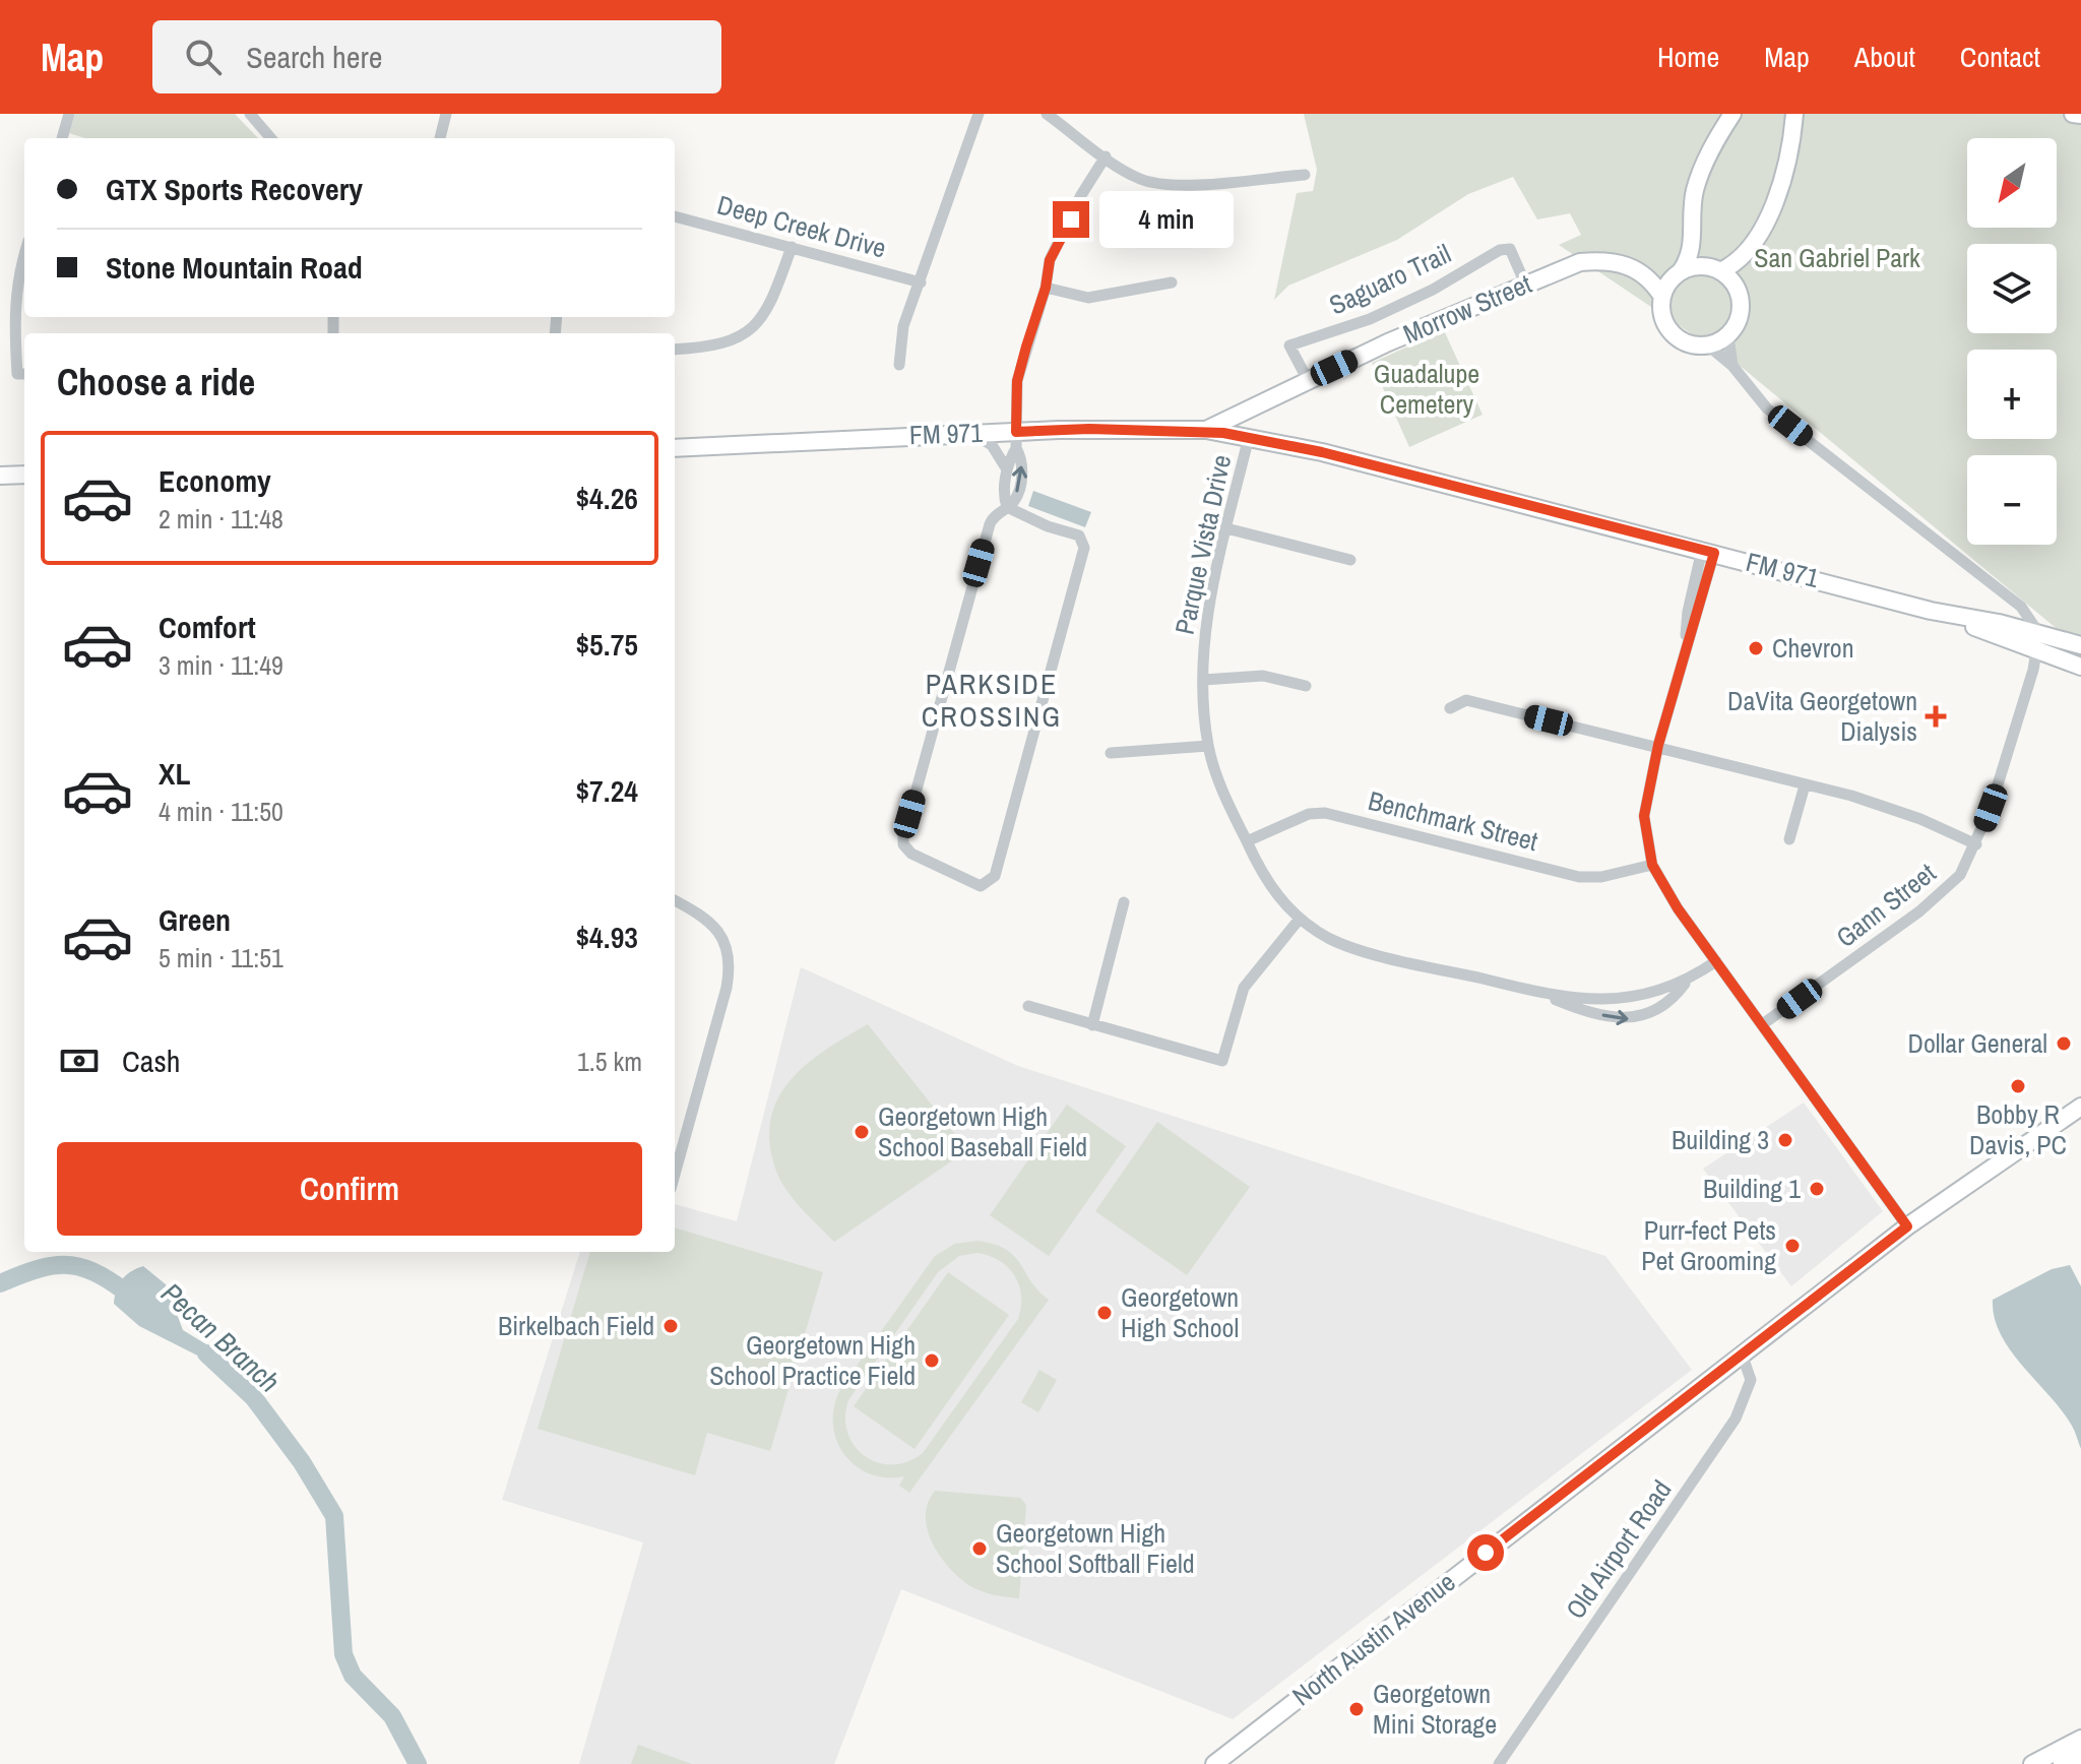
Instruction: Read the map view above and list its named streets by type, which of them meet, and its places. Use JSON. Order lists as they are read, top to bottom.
{
  "streets": {
    "main road": ["Morrow Street", "FM 971", "North Austin Avenue"],
    "street": [
      "Deep Creek Drive",
      "Saguaro Trail",
      "Parque Vista Drive",
      "Benchmark Street",
      "Gann Street",
      "Old Airport Road"
    ]
  },
  "crossings": [
    ["Saguaro Trail", "Morrow Street"],
    ["Morrow Street", "FM 971"],
    ["FM 971", "Parque Vista Drive"],
    ["FM 971", "Gann Street"],
    ["Parque Vista Drive", "Benchmark Street"],
    ["Old Airport Road", "North Austin Avenue"]
  ],
  "districts": ["PARKSIDE CROSSING"],
  "water": ["Pecan Branch"],
  "parks": ["San Gabriel Park", "Guadalupe Cemetery"],
  "places": {
    "other": [
      "Chevron",
      "Dollar General",
      "Bobby R Davis, PC",
      "Georgetown High School Baseball Field",
      "Building 3",
      "Building 1",
      "Purr-fect Pets Pet Grooming",
      "Georgetown High School",
      "Birkelbach Field",
      "Georgetown High School Practice Field",
      "Georgetown High School Softball Field",
      "Georgetown Mini Storage"
    ],
    "health": ["DaVita Georgetown Dialysis"]
  },
  "north": "bottom left",
  "page": {
    "header": "Map",
    "search": "Search here",
    "nav": [
      "Home",
      "Map",
      "About",
      "Contact"
    ],
    "map_buttons": ["+", "−"],
    "banner": ["GTX Sports Recovery", "Stone Mountain Road"],
    "bubble": "4 min",
    "heading": "Choose a ride",
    "list": [
      {
        "name": "Economy",
        "note": "2 min · 11:48",
        "value": "$4.26"
      },
      {
        "name": "Comfort",
        "note": "3 min · 11:49",
        "value": "$5.75"
      },
      {
        "name": "XL",
        "note": "4 min · 11:50",
        "value": "$7.24"
      },
      {
        "name": "Green",
        "note": "5 min · 11:51",
        "value": "$4.93"
      }
    ],
    "pay": ["Cash", "1.5 km"],
    "buttons": "Confirm"
  }
}
